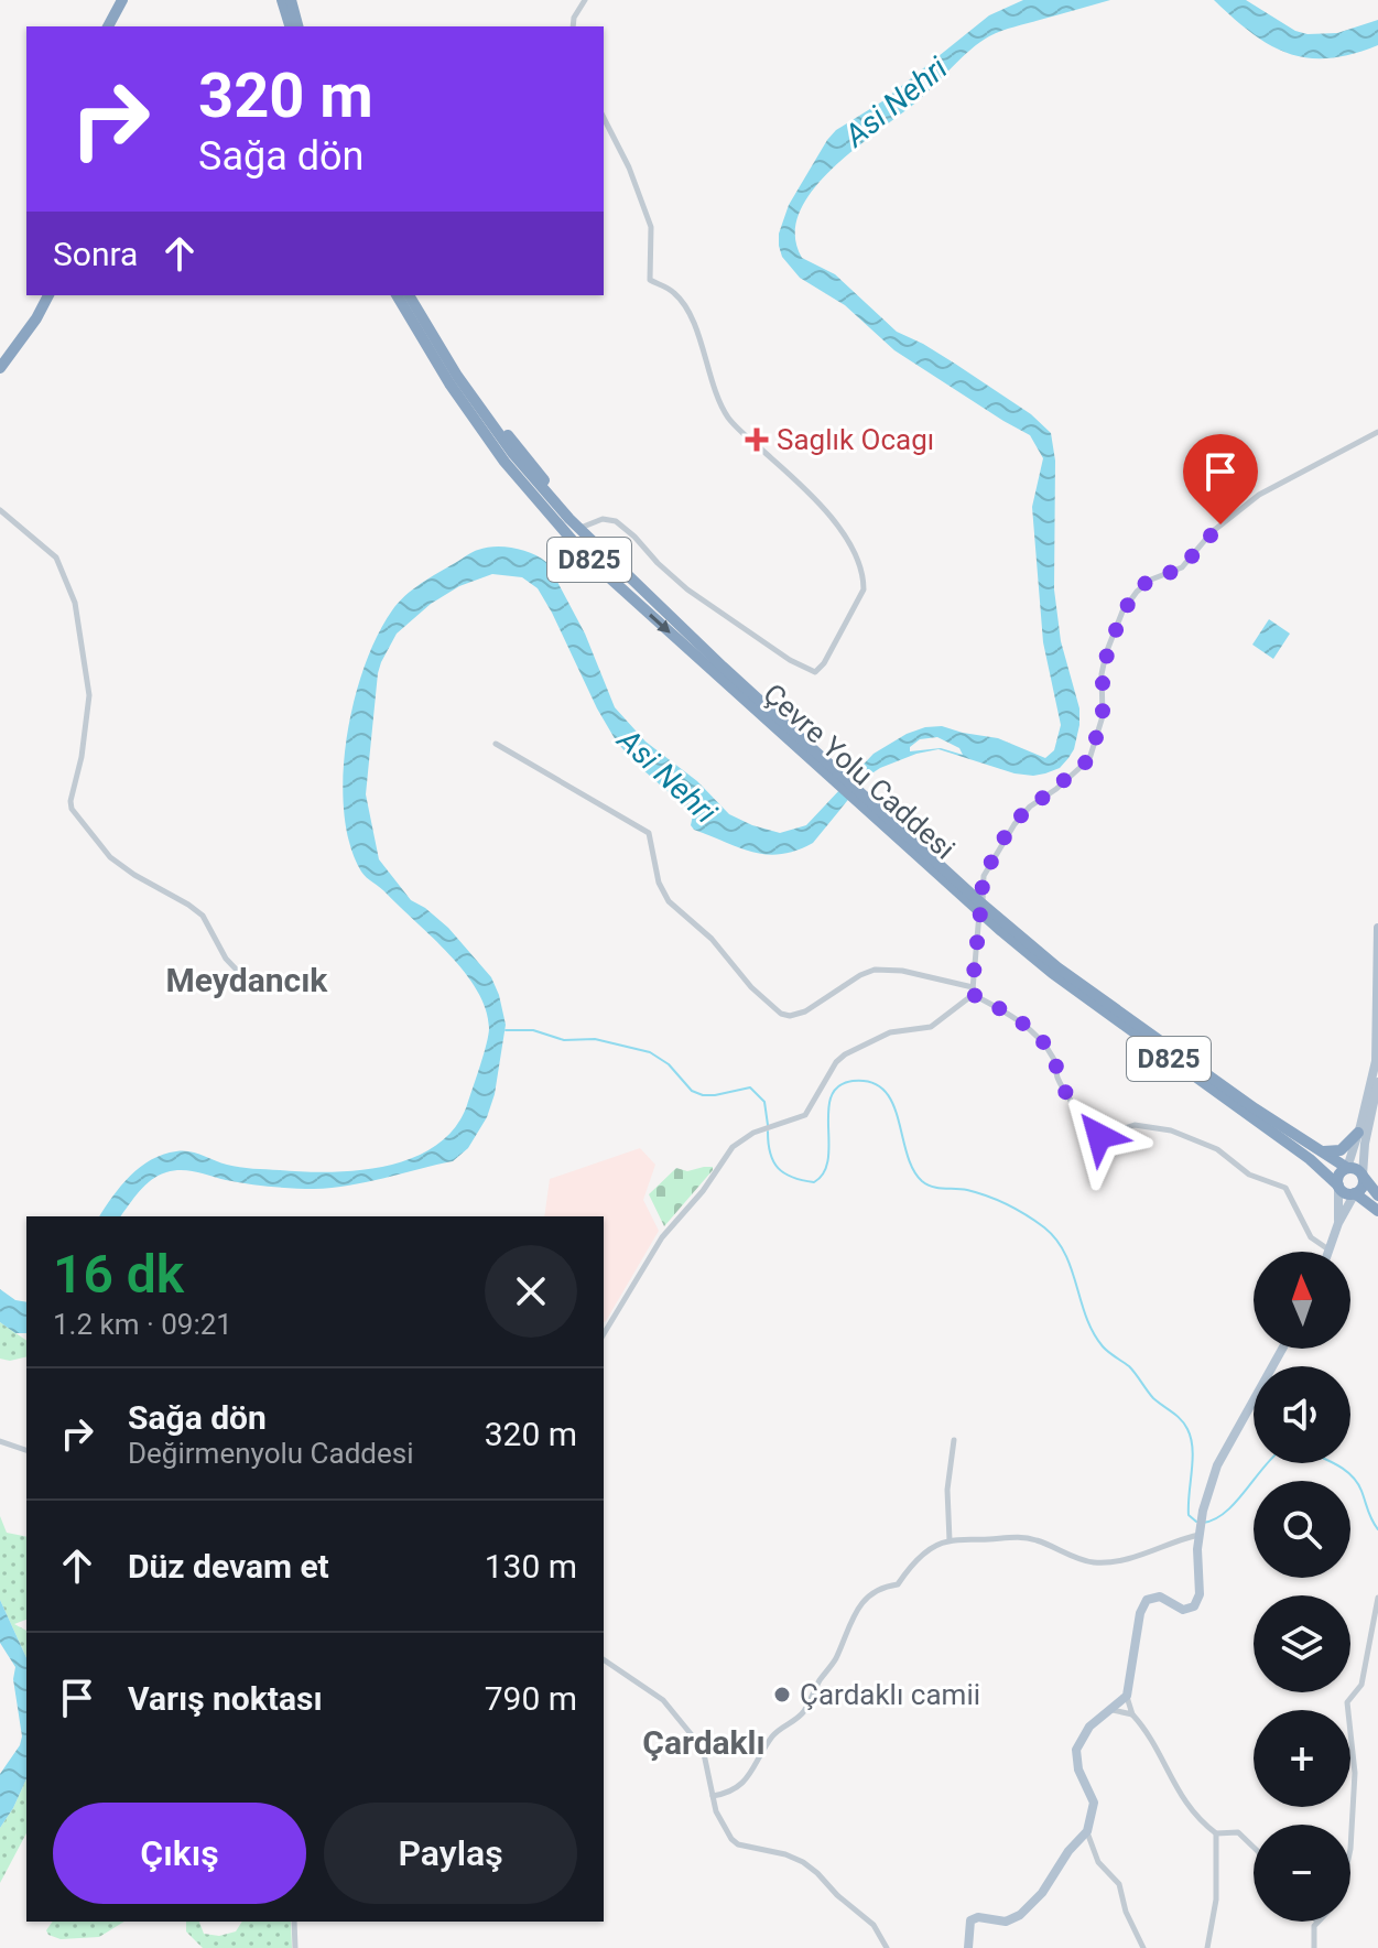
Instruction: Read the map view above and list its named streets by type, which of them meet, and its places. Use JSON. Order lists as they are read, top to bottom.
{
  "streets": {
    "highway": ["D825", "Çevre Yolu Caddesi"]
  },
  "districts": ["Meydancık", "Çardaklı"],
  "water": ["Asi Nehri"],
  "places": {
    "health": ["Saglık Ocagı"],
    "other": ["Çardaklı camii"]
  },
  "north": "top",
  "page": {
    "turn": ["320 m", "Sağa dön"],
    "then": "Sonra",
    "heading": ["16 dk", "1.2 km · 09:21"],
    "map_buttons": ["+", "−"],
    "list": [
      {
        "name": "Sağa dön",
        "note": "Değirmenyolu Caddesi",
        "value": "320 m"
      },
      {
        "name": "Düz devam et",
        "value": "130 m"
      },
      {
        "name": "Varış noktası",
        "value": "790 m"
      }
    ],
    "buttons": ["Çıkış", "Paylaş"]
  }
}
